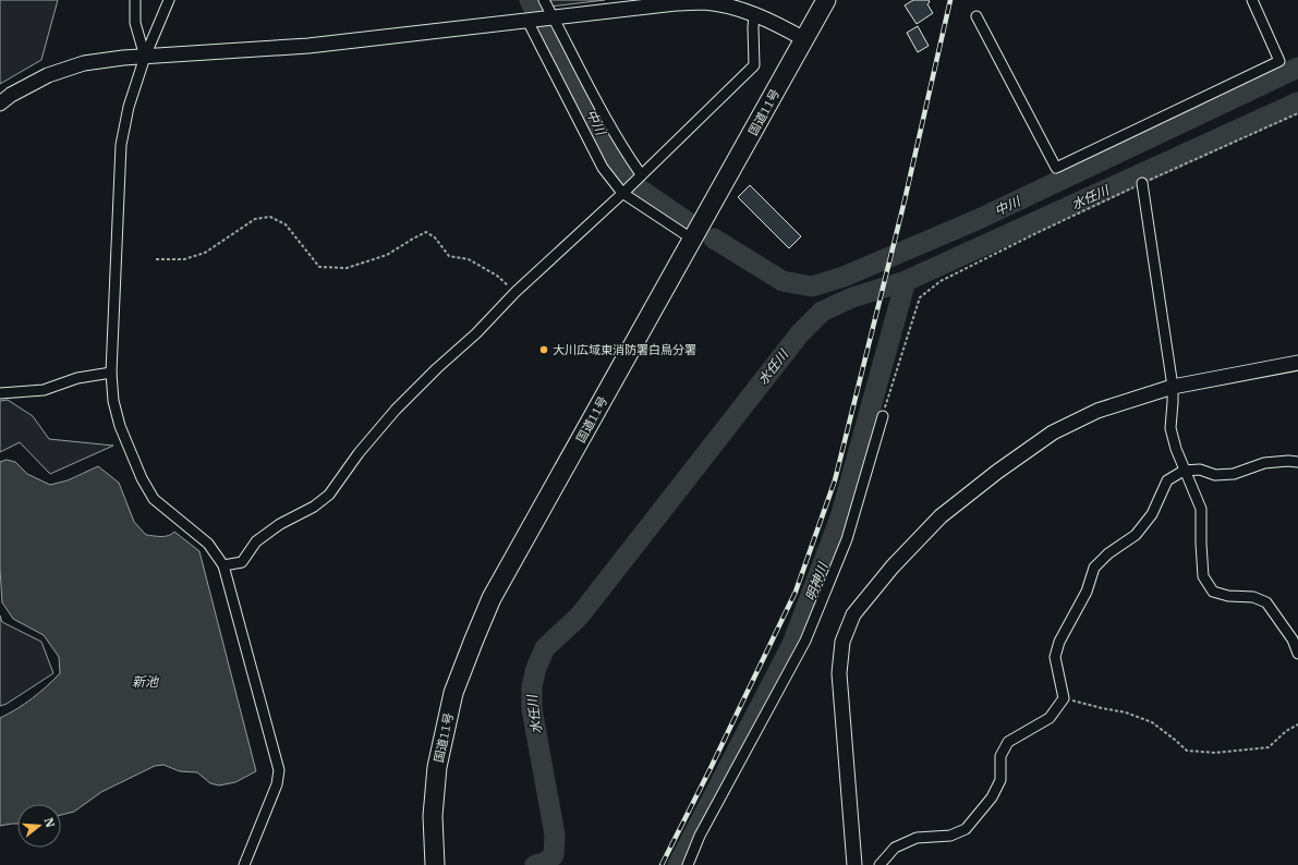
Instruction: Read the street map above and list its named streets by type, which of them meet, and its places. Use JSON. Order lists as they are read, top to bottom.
{
  "streets": {
    "highway": ["国道11号"]
  },
  "water": [
    "中川",
    "水任川",
    "明神川",
    "新池"
  ],
  "places": ["大川広域東消防署白鳥分署"],
  "north": "right"
}
